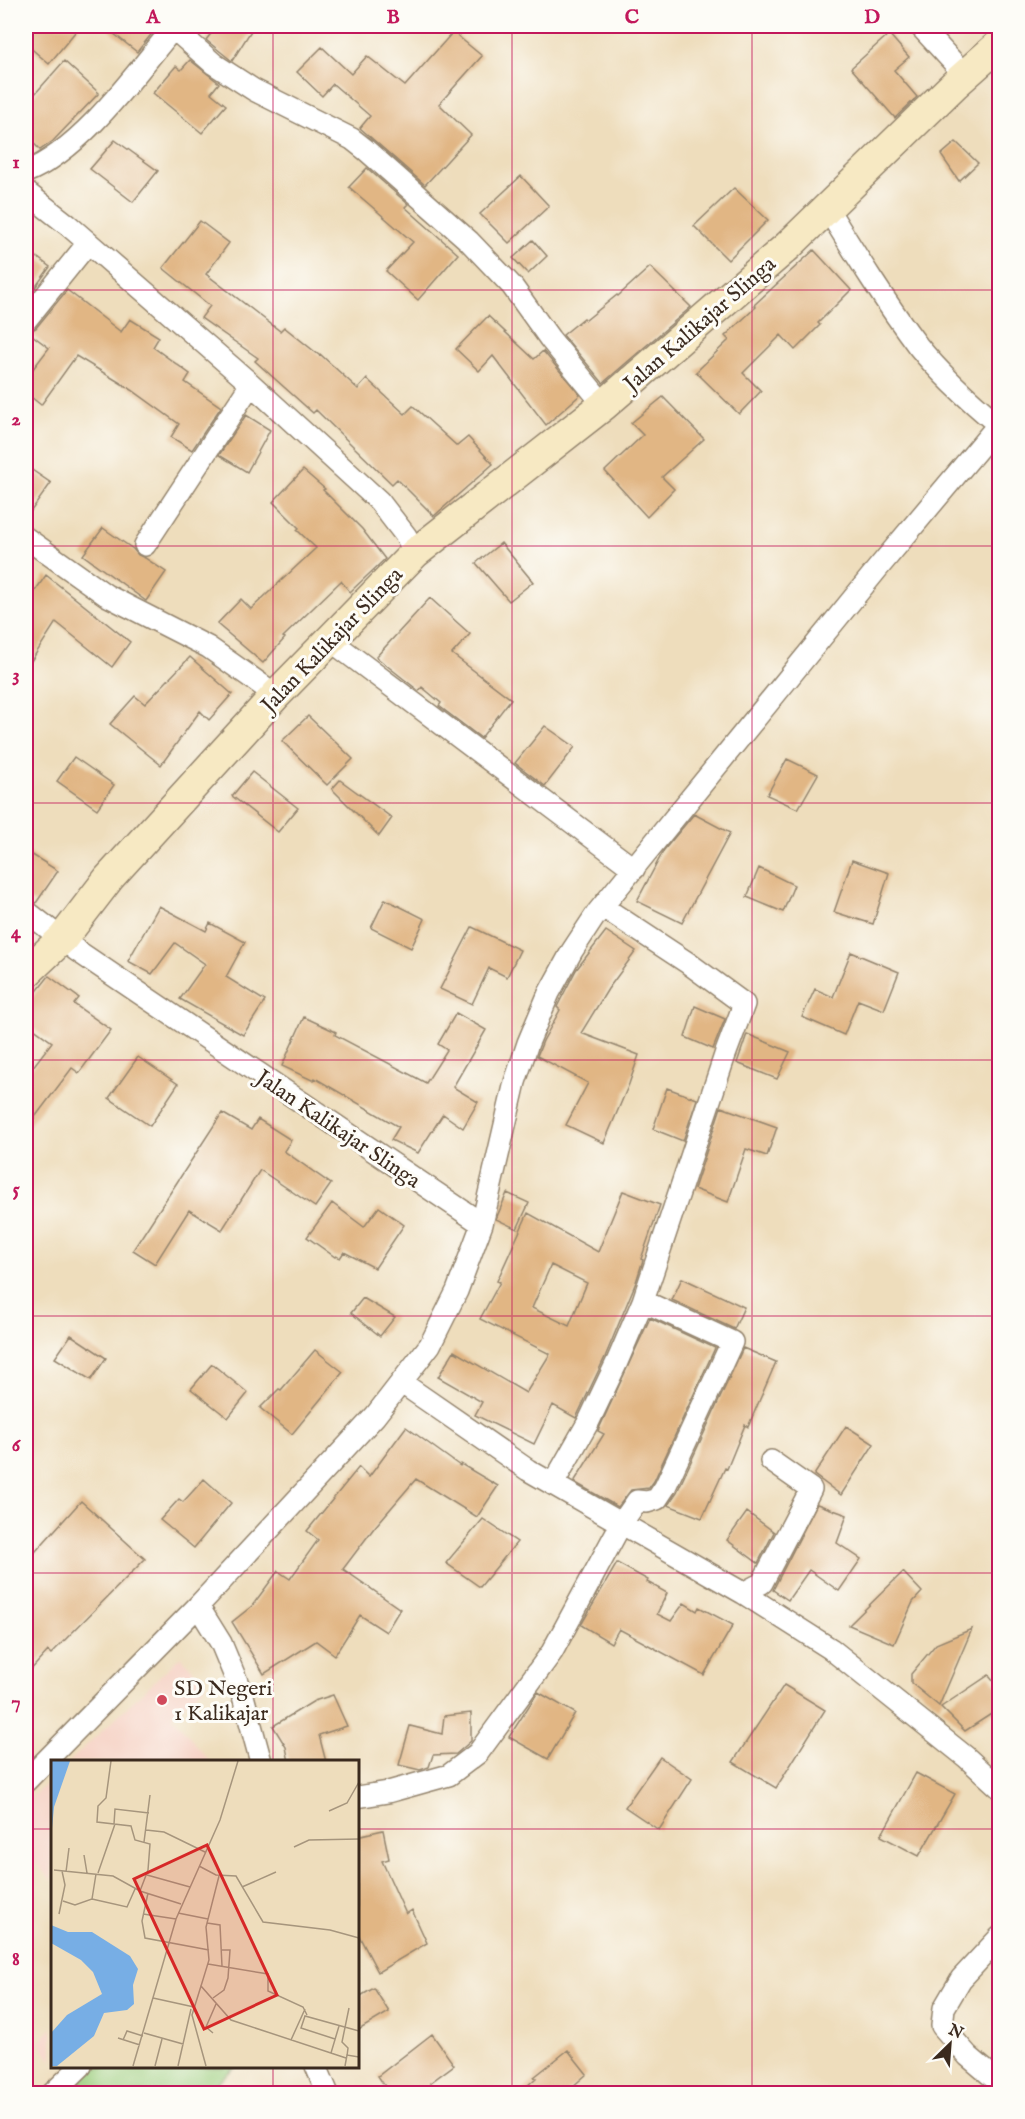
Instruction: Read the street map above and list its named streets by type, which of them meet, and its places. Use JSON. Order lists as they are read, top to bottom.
{
  "streets": {
    "street": ["Jalan Kalikajar Slinga"]
  },
  "places": ["SD Negeri 1 Kalikajar"],
  "north": "top right",
  "grid": {
    "columns": [
      "A",
      "B",
      "C",
      "D"
    ],
    "rows": [
      "1",
      "2",
      "3",
      "4",
      "5",
      "6",
      "7",
      "8"
    ]
  }
}
